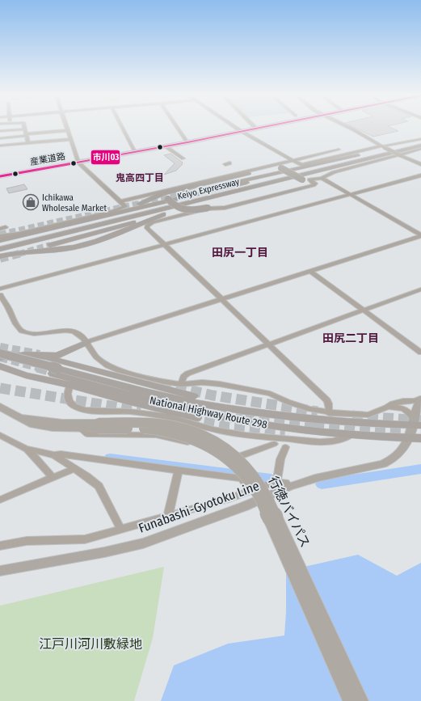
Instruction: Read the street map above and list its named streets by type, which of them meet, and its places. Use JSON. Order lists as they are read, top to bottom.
{
  "streets": {
    "highway": ["Keiyo Expressway", "National Highway Route 298"],
    "main road": ["産業道路", "Funabashi-Gyotoku Line", "行徳バイパス"]
  },
  "crossings": [
    ["National Highway Route 298", "Funabashi-Gyotoku Line"]
  ],
  "districts": ["鬼高四丁目", "田尻一丁目", "田尻二丁目"],
  "parks": ["江戸川河川敷緑地"],
  "places": {
    "shop": ["Ichikawa Wholesale Market"]
  },
  "lines": ["transit line 市川03"]
}
